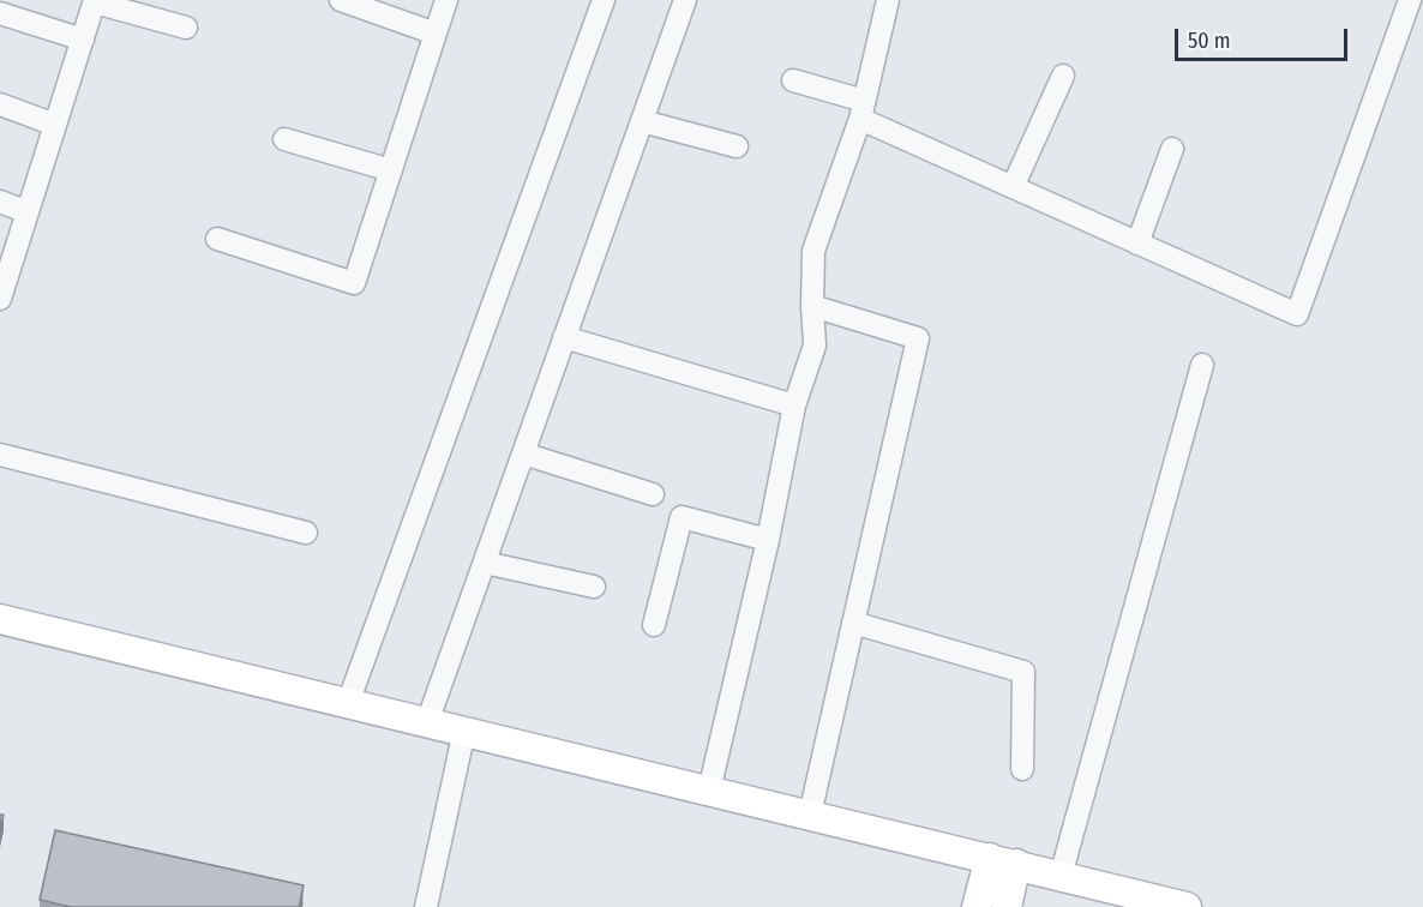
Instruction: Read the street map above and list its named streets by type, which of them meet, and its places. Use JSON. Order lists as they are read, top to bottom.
{
  "scale_bar": "50 m"
}
